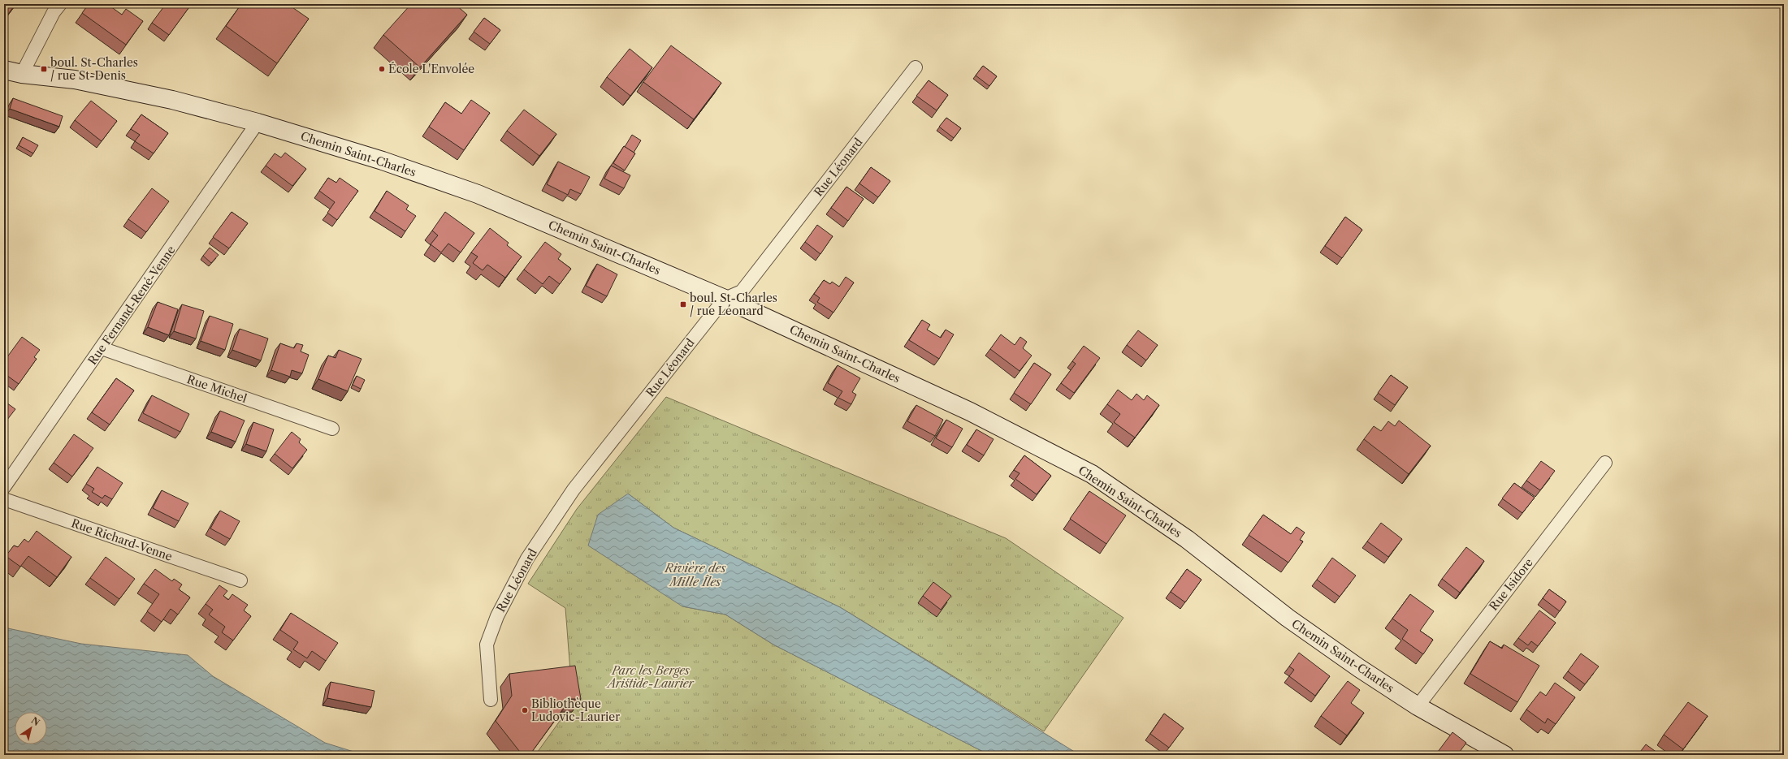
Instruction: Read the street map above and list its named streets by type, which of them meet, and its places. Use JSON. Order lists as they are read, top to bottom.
{
  "streets": {
    "main road": ["Chemin Saint-Charles"],
    "street": [
      "Rue Léonard",
      "Rue Fernand-René-Venne",
      "Rue Michel",
      "Rue Richard-Venne",
      "Rue Isidore"
    ]
  },
  "crossings": [
    ["Chemin Saint-Charles", "Rue Léonard"],
    ["Chemin Saint-Charles", "Rue Fernand-René-Venne"],
    ["Chemin Saint-Charles", "Rue Isidore"],
    ["Rue Fernand-René-Venne", "Rue Michel"]
  ],
  "water": ["Rivière des Mille Îles"],
  "parks": ["Parc les Berges Aristide-Laurier"],
  "places": {
    "transit": ["boul. St-Charles / rue St-Denis", "boul. St-Charles / rue Léonard"],
    "other": ["École L'Envolée", "Bibliothèque Ludovic-Laurier"]
  },
  "north": "top right"
}
